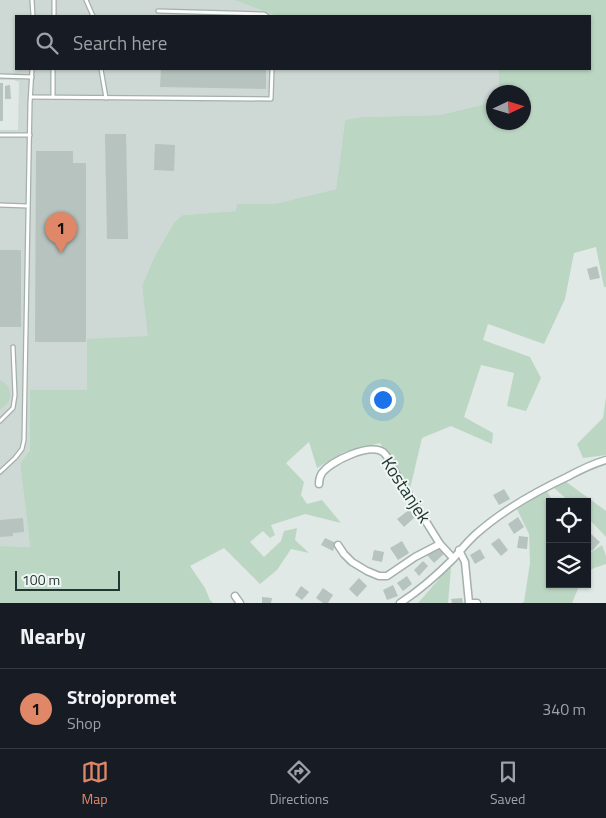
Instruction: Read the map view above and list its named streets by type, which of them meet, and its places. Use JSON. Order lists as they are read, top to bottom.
{
  "streets": {
    "street": ["Kostanjek"]
  },
  "scale_bar": "100 m",
  "north": "right",
  "page": {
    "search": "Search here",
    "pins": "1",
    "scale": "100 m",
    "heading": "Nearby",
    "list": [
      {
        "mark": "1",
        "name": "Strojopromet",
        "note": "Shop",
        "value": "340 m"
      }
    ],
    "nav": ["Map", "Directions", "Saved"]
  }
}
